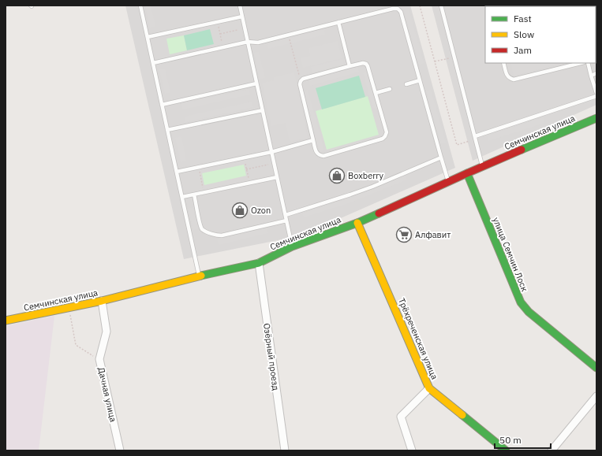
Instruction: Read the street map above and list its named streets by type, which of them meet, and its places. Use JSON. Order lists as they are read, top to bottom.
{
  "streets": {
    "street": [
      "Семчинская улица",
      "улица Семчин Лоск",
      "Трёхреченская улица",
      "Озёрный проезд",
      "Дачная улица"
    ]
  },
  "crossings": [
    ["Семчинская улица", "улица Семчин Лоск"],
    ["Семчинская улица", "Трёхреченская улица"],
    ["Семчинская улица", "Озёрный проезд"],
    ["Семчинская улица", "Дачная улица"]
  ],
  "places": {
    "shop": ["Boxberry", "Ozon"],
    "supermarket": ["Алфавит"]
  },
  "legend": ["Fast", "Slow", "Jam"],
  "scale_bar": "50 m"
}
